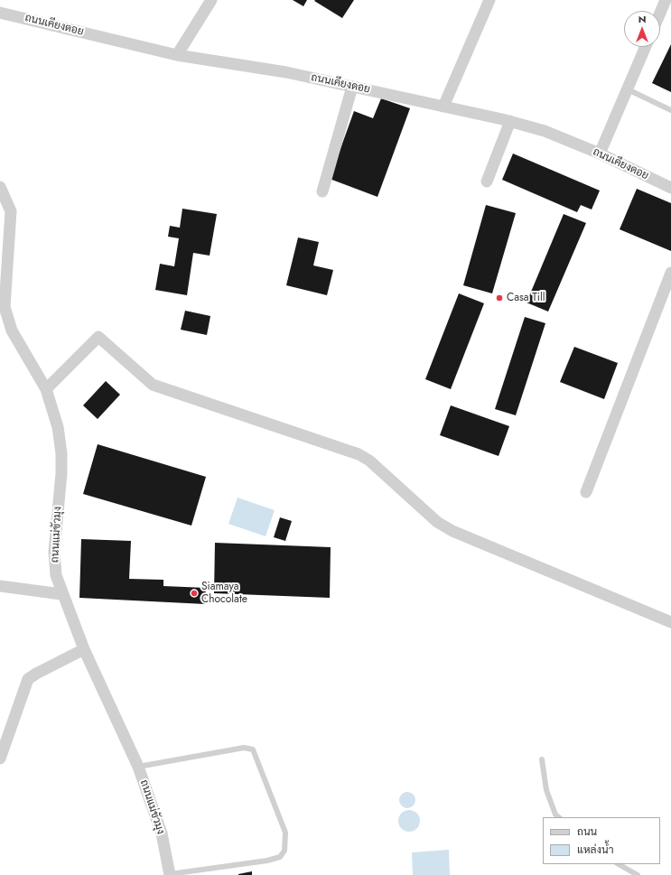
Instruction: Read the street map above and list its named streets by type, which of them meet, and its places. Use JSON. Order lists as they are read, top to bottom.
{
  "streets": {
    "street": ["ถนนเคียงดอย", "ถนนแม่ขัวมุง"]
  },
  "places": ["Casa Till", "Siamaya Chocolate"],
  "legend": ["ถนน", "แหล่งน้ำ"],
  "north": "top"
}
